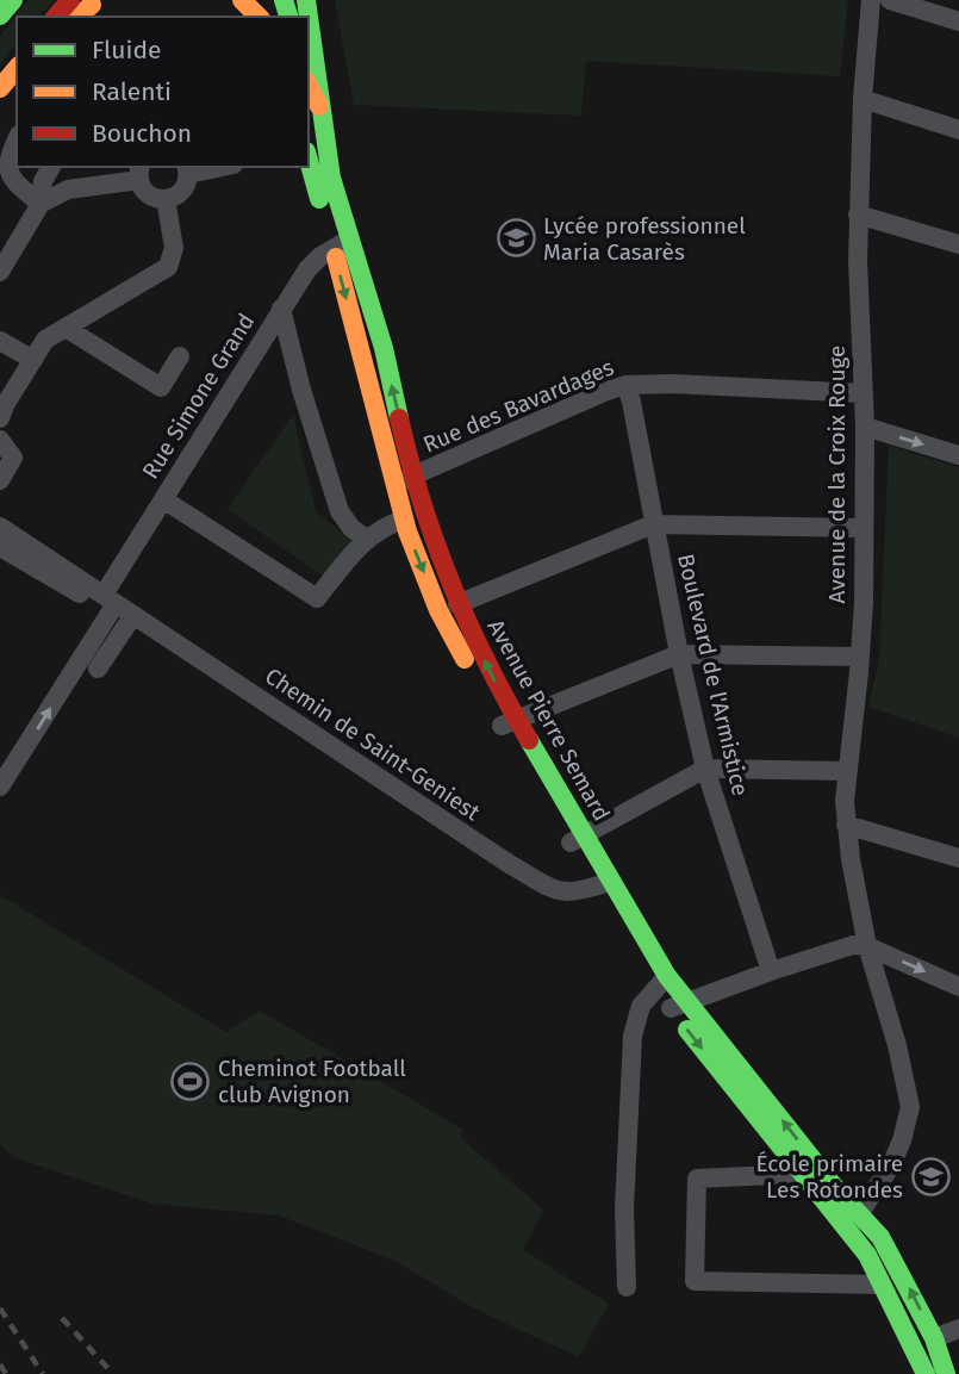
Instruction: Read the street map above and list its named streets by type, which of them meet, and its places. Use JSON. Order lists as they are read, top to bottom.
{
  "streets": {
    "main road": ["Avenue Pierre Semard"],
    "street": [
      "Rue Simone Grand",
      "Rue des Bavardages",
      "Avenue de la Croix Rouge",
      "Boulevard de l'Armistice",
      "Chemin de Saint-Geniest"
    ]
  },
  "crossings": [
    ["Rue Simone Grand", "Avenue Pierre Semard"],
    ["Rue Simone Grand", "Chemin de Saint-Geniest"],
    ["Rue des Bavardages", "Avenue de la Croix Rouge"],
    ["Rue des Bavardages", "Boulevard de l'Armistice"],
    ["Rue des Bavardages", "Avenue Pierre Semard"],
    ["Avenue de la Croix Rouge", "Avenue Pierre Semard"],
    ["Avenue Pierre Semard", "Chemin de Saint-Geniest"]
  ],
  "places": {
    "school or university": ["Lycée professionnel Maria Casarès", "École primaire Les Rotondes"],
    "sports": ["Cheminot Football club Avignon"]
  },
  "legend": ["Fluide", "Ralenti", "Bouchon"]
}
